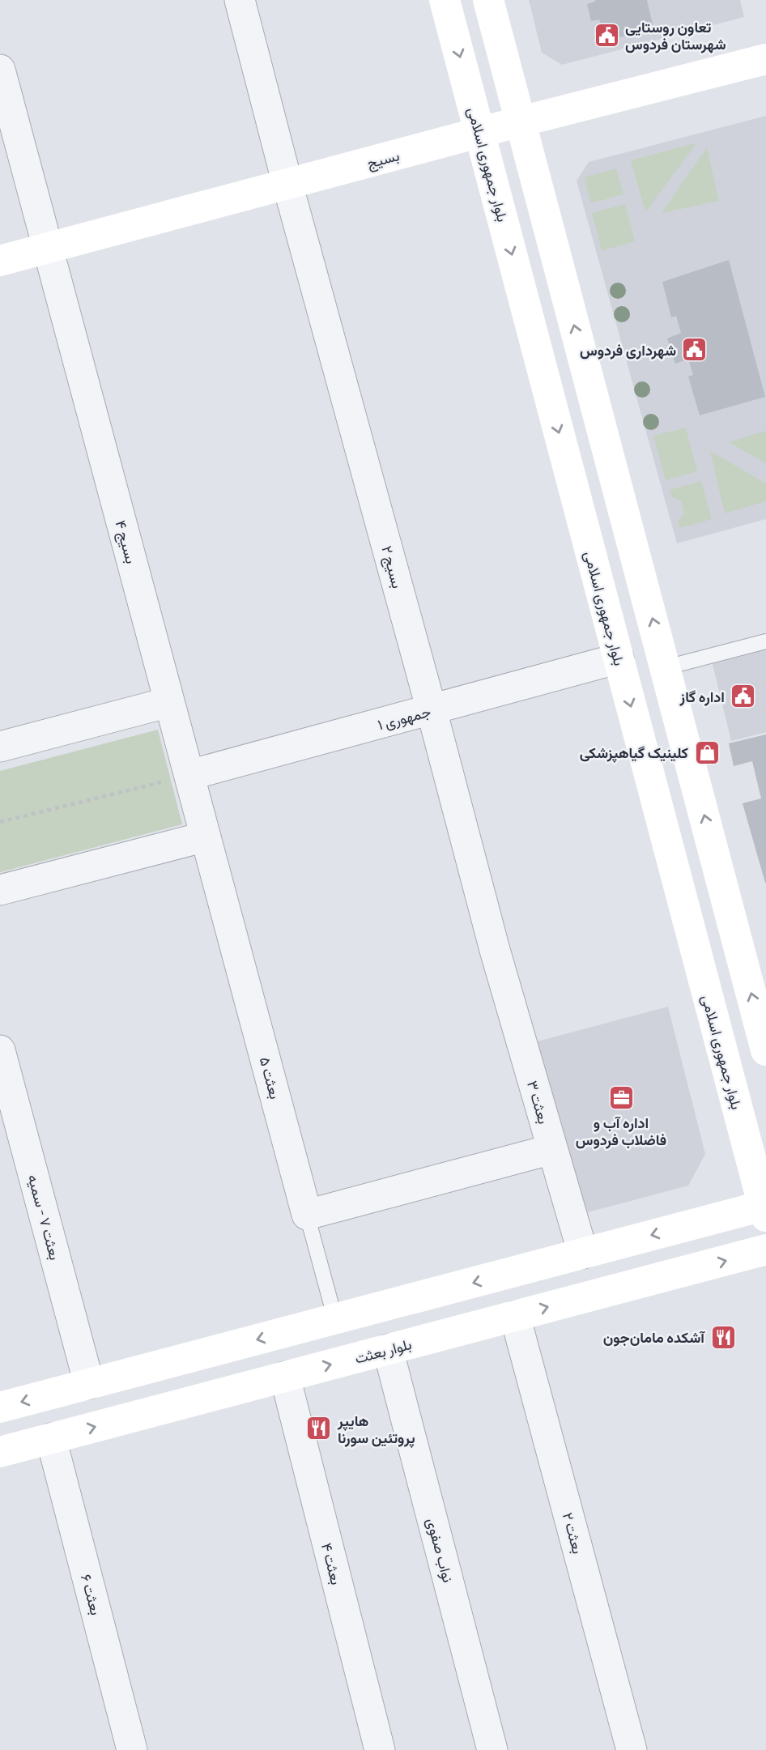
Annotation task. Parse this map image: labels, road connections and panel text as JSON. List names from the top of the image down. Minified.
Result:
{"streets":{"main road":["بسیج","بلوار جمهوری اسلامی","بلوار بعثت"],"street":["بسیج ۴","بسیج ۲","جمهوری ۱","بعثت ۵","بعثت ۳","بعثت ۷ - سمیه","بعثت ۲","نواب صفوی","بعثت ۴","بعثت ۶"]},"crossings":[["بسیج","بلوار جمهوری اسلامی"],["بسیج","بسیج ۴"],["بسیج","بسیج ۲"],["بلوار جمهوری اسلامی","جمهوری ۱"],["بسیج ۴","جمهوری ۱"],["بسیج ۴","بعثت ۵"],["بسیج ۲","جمهوری ۱"],["بسیج ۲","بعثت ۳"],["بلوار بعثت","بعثت ۲"],["بلوار بعثت","نواب صفوی"],["بلوار بعثت","بعثت ۴"],["بلوار بعثت","بعثت ۶"]],"places":{"public building":["تعاون روستایی شهرستان فردوس","شهرداری فردوس","اداره گاز"],"shop":["کلینیک گیاهپزشکی"],"office":["اداره آب و فاضلاب فردوس"],"restaurant":["آشکده مامان‌جون","هایپر پروتئین سورنا"]}}
